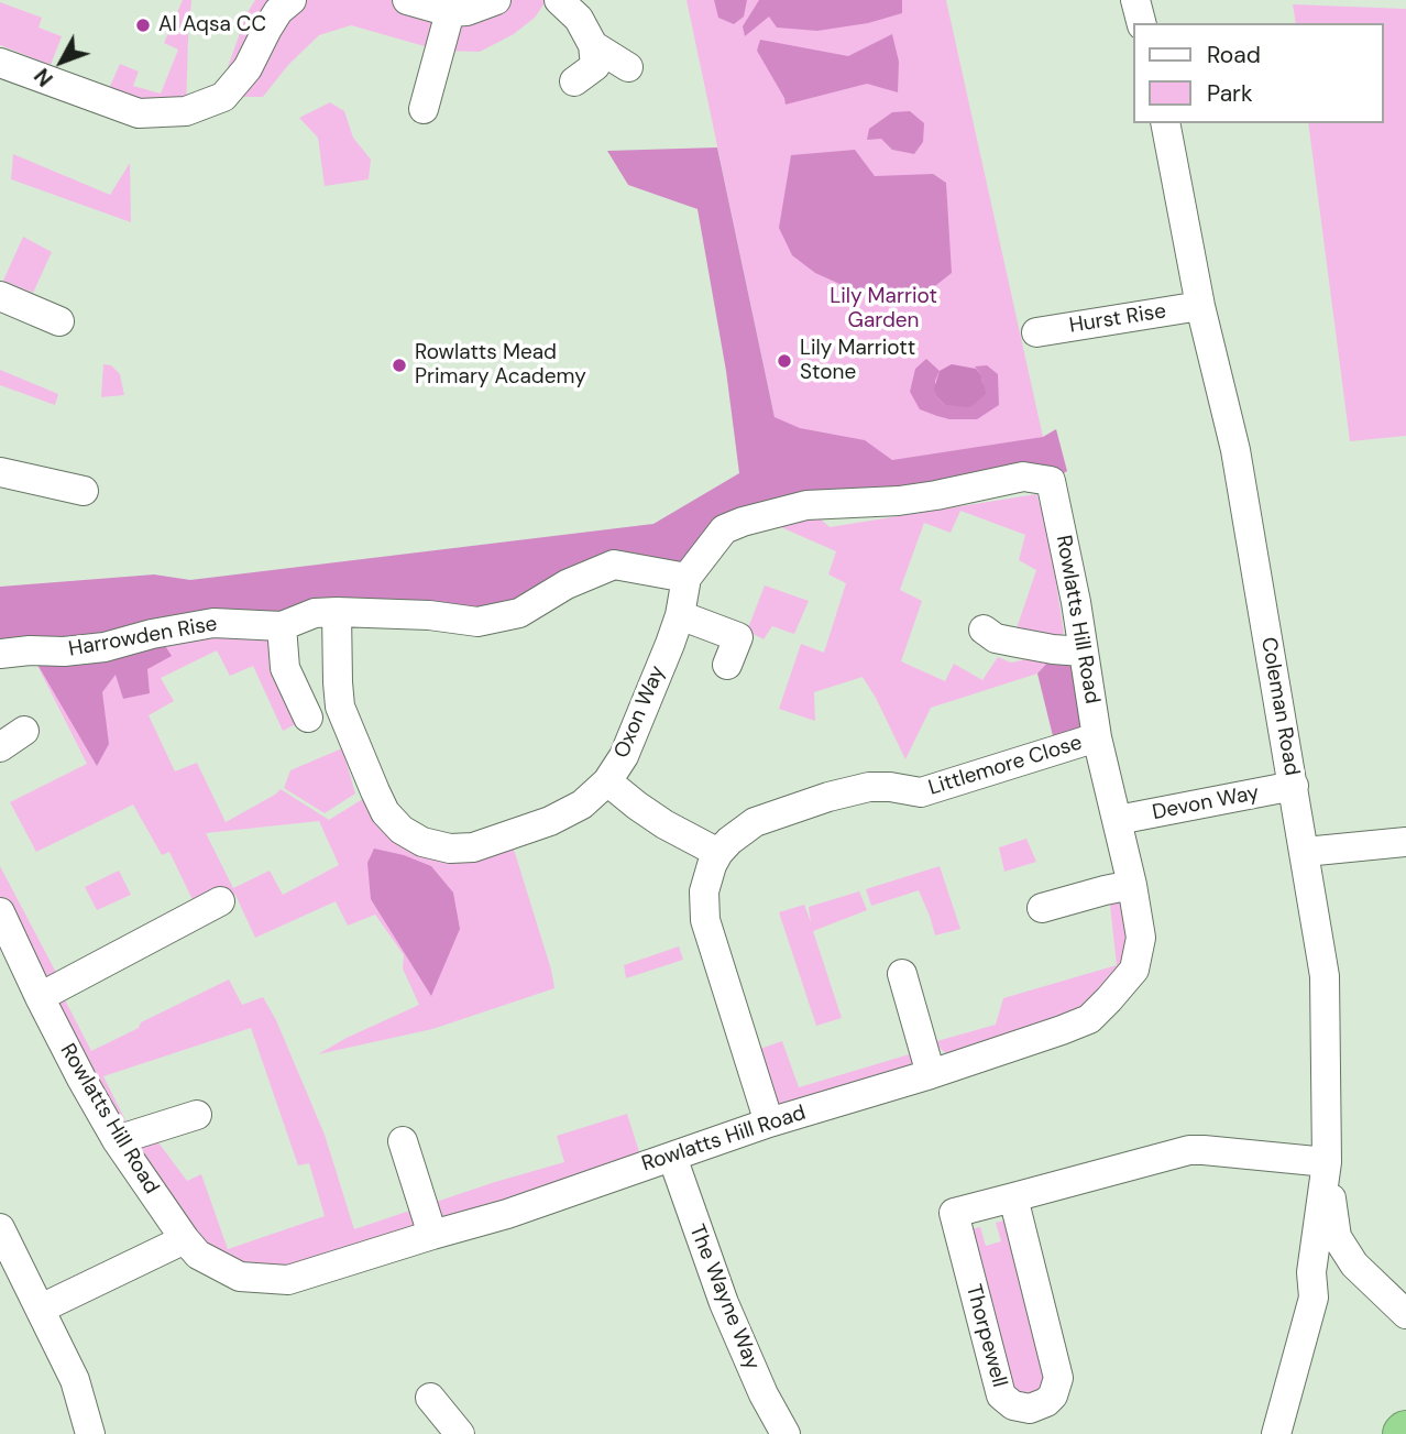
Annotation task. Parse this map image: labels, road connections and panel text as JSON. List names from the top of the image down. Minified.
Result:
{"streets":{"street":["Hurst Rise","Rowlatts Hill Road","Harrowden Rise","Coleman Road","Oxon Way","Littlemore Close","Devon Way","The Wayne Way","Thorpewell"]},"crossings":[["Hurst Rise","Coleman Road"],["Rowlatts Hill Road","Oxon Way"],["Rowlatts Hill Road","Littlemore Close"],["Rowlatts Hill Road","Devon Way"],["Rowlatts Hill Road","The Wayne Way"],["Harrowden Rise","Oxon Way"],["Coleman Road","Devon Way"],["Coleman Road","Thorpewell"]],"parks":["Lily Marriot Garden"],"places":["Al Aqsa CC","Lily Marriott Stone","Rowlatts Mead Primary Academy"],"legend":["Road","Park"],"north":"bottom left"}
